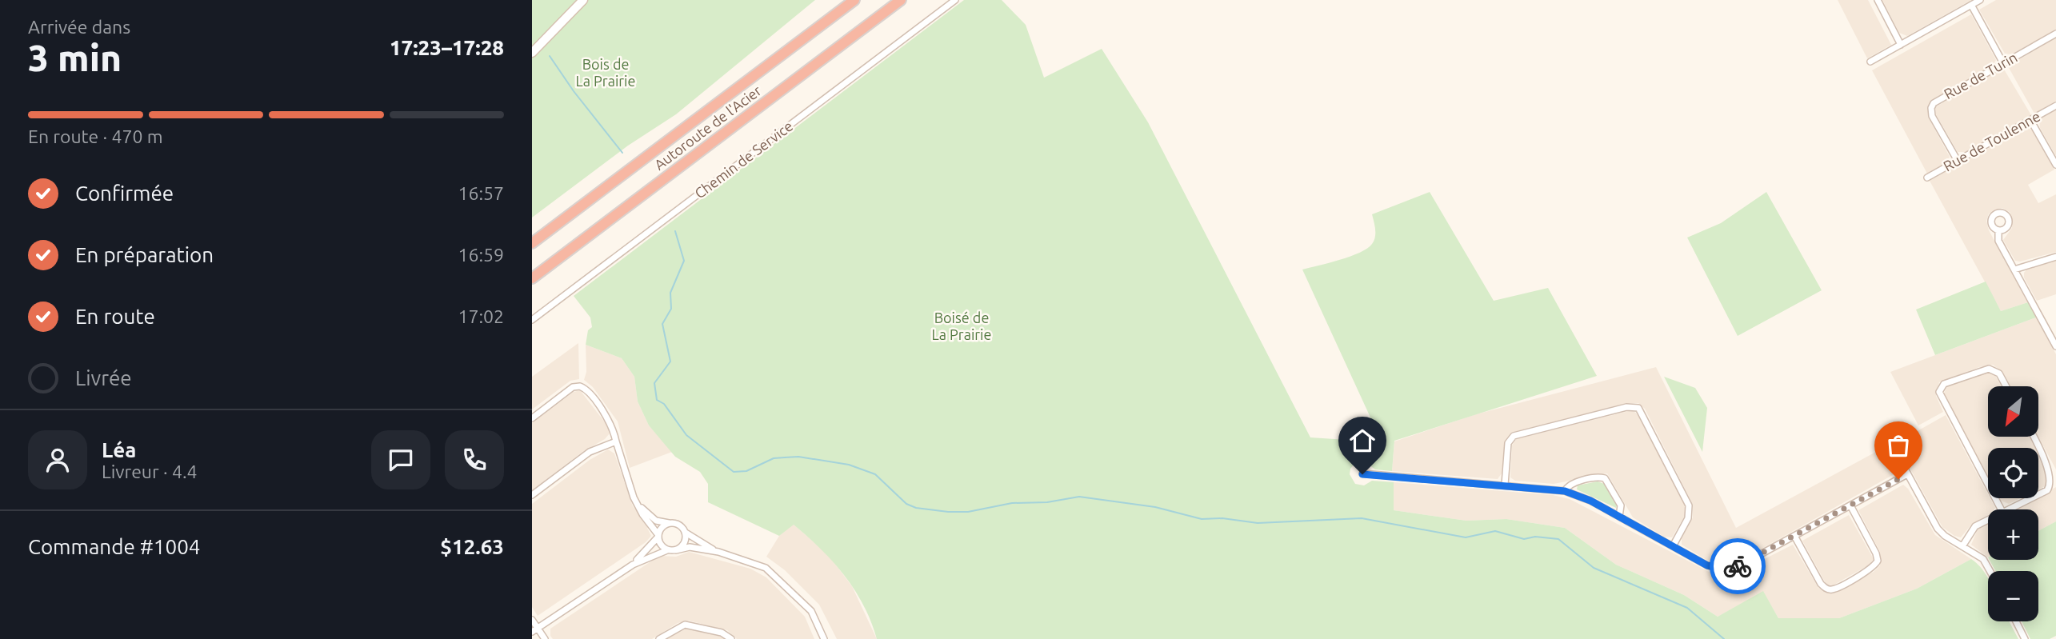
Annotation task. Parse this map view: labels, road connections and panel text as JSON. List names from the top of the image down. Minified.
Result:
{"streets":{"highway":["Autoroute de l'Acier"],"street":["Rue de Turin","Rue de Toulenne","Chemin de Service"]},"crossings":[["Rue de Turin","Rue de Toulenne"]],"parks":["Bois de La Prairie","Boisé de La Prairie"],"north":"bottom left","page":{"heading":["3 min","Arrivée dans","17:23–17:28"],"panel":["Léa","Livreur · 4.4","Commande #1004","$12.63"],"bar":"En route · 470 m","list":[["Confirmée","16:57"],["En préparation","16:59"],["En route","17:02"],"Livrée"],"map_buttons":["+","−"]}}
